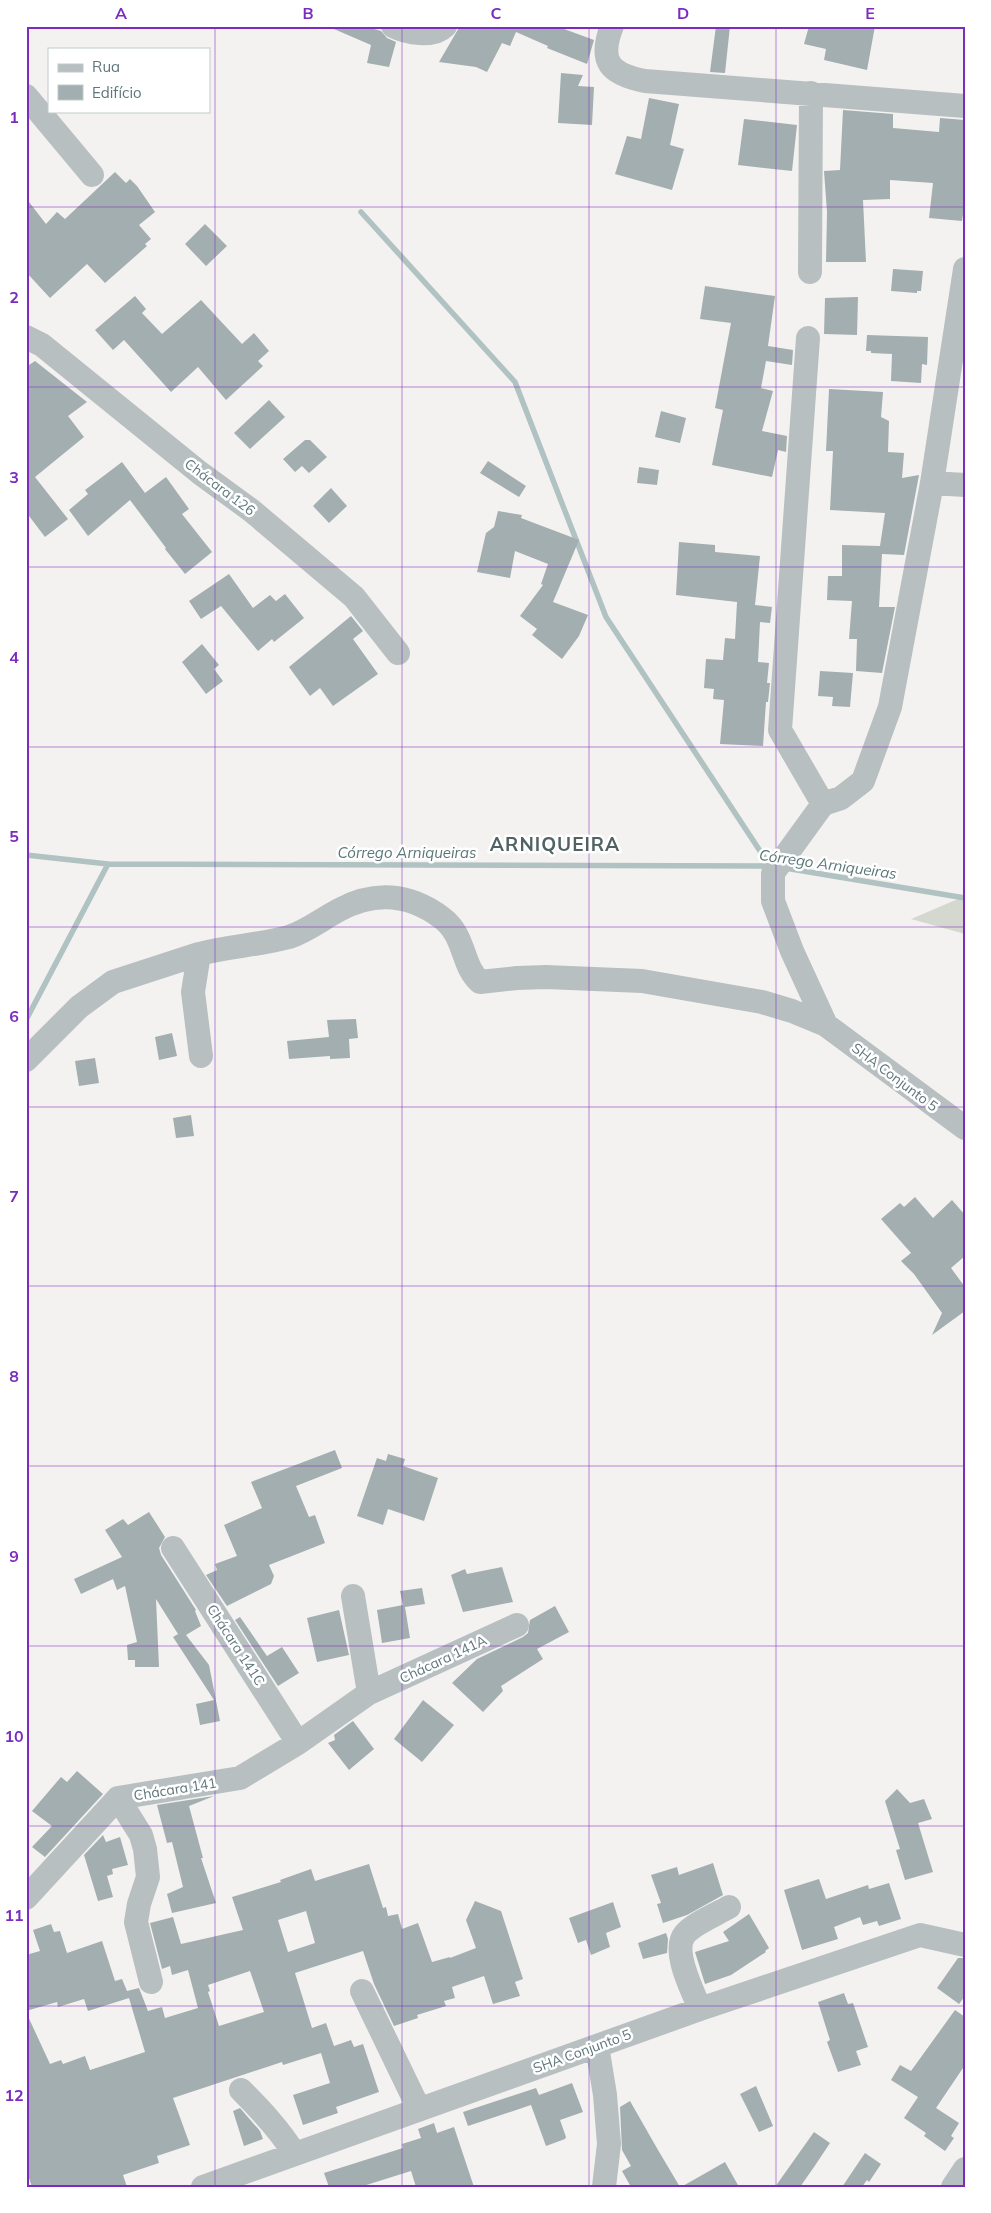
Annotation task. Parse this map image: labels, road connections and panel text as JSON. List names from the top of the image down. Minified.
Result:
{"streets":{"street":["Chácara 126","SHA Conjunto 5","Chácara 141C","Chácara 141A","Chácara 141"]},"crossings":[["Chácara 141C","Chácara 141A"],["Chácara 141C","Chácara 141"],["Chácara 141A","Chácara 141"]],"districts":["ARNIQUEIRA"],"water":["Córrego Arniqueiras"],"legend":["Rua","Edifício"],"grid":{"columns":["A","B","C","D","E"],"rows":["1","2","3","4","5","6","7","8","9","10","11","12"]}}
